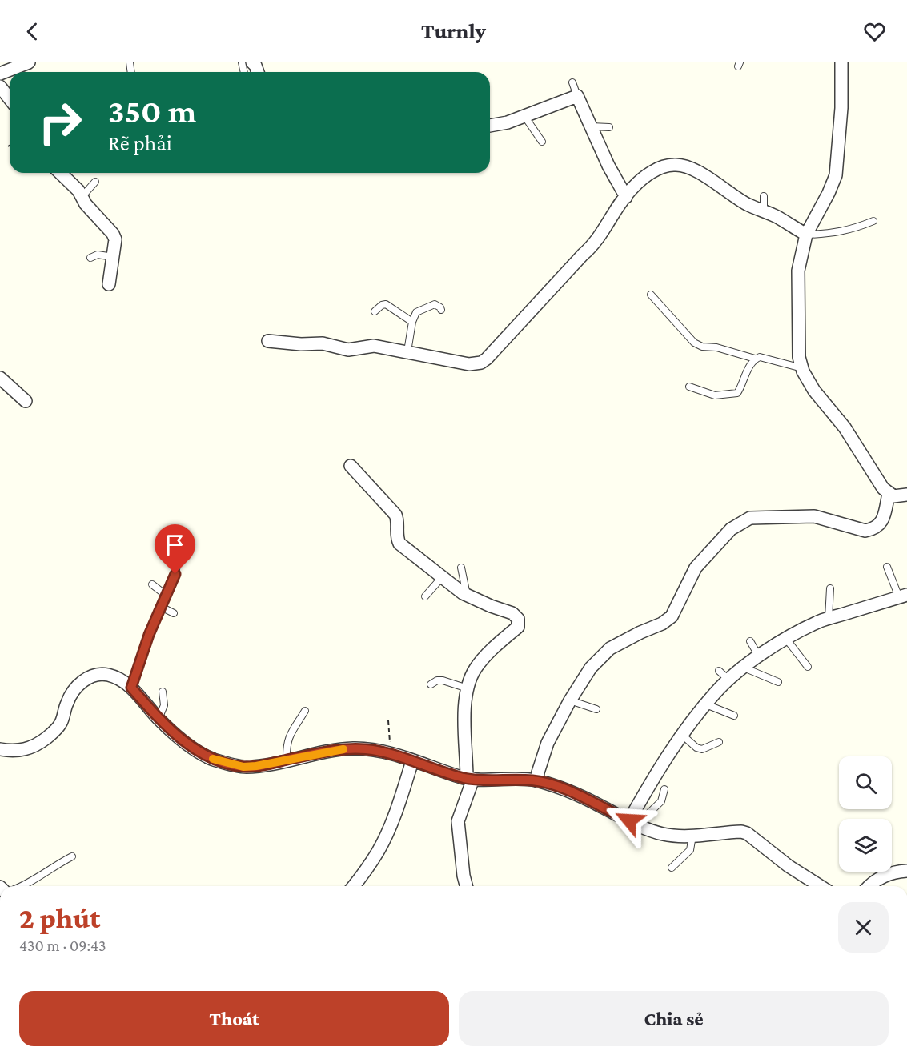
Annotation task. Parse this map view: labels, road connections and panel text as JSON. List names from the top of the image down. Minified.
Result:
{"page":{"header":"Turnly","turn":["350 m","Rẽ phải"],"heading":["2 phút","430 m · 09:43"],"buttons":["Thoát","Chia sẻ"]}}
